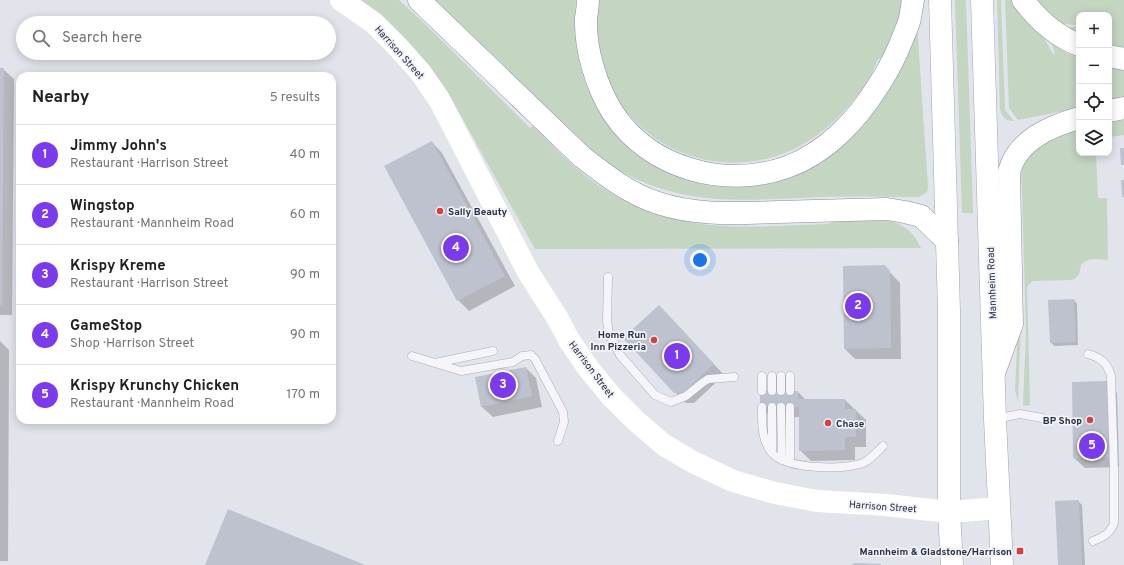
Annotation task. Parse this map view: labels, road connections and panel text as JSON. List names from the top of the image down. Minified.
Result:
{"streets":{"main road":["Harrison Street","Mannheim Road"]},"crossings":[["Harrison Street","Mannheim Road"]],"places":{"other":["Sally Beauty","Home Run Inn Pizzeria","BP Shop","Chase"],"transit":["Mannheim & Gladstone/Harrison"]},"page":{"map_buttons":["+","−"],"search":"Search here","heading":["Nearby","5 results"],"list":[{"mark":"1","name":"Jimmy John's","note":"Restaurant · Harrison Street","value":"40 m"},{"mark":"2","name":"Wingstop","note":"Restaurant · Mannheim Road","value":"60 m"},{"mark":"3","name":"Krispy Kreme","note":"Restaurant · Harrison Street","value":"90 m"},{"mark":"4","name":"GameStop","note":"Shop · Harrison Street","value":"90 m"},{"mark":"5","name":"Krispy Krunchy Chicken","note":"Restaurant · Mannheim Road","value":"170 m"}],"pins":["4","2","1","3","5"]}}
